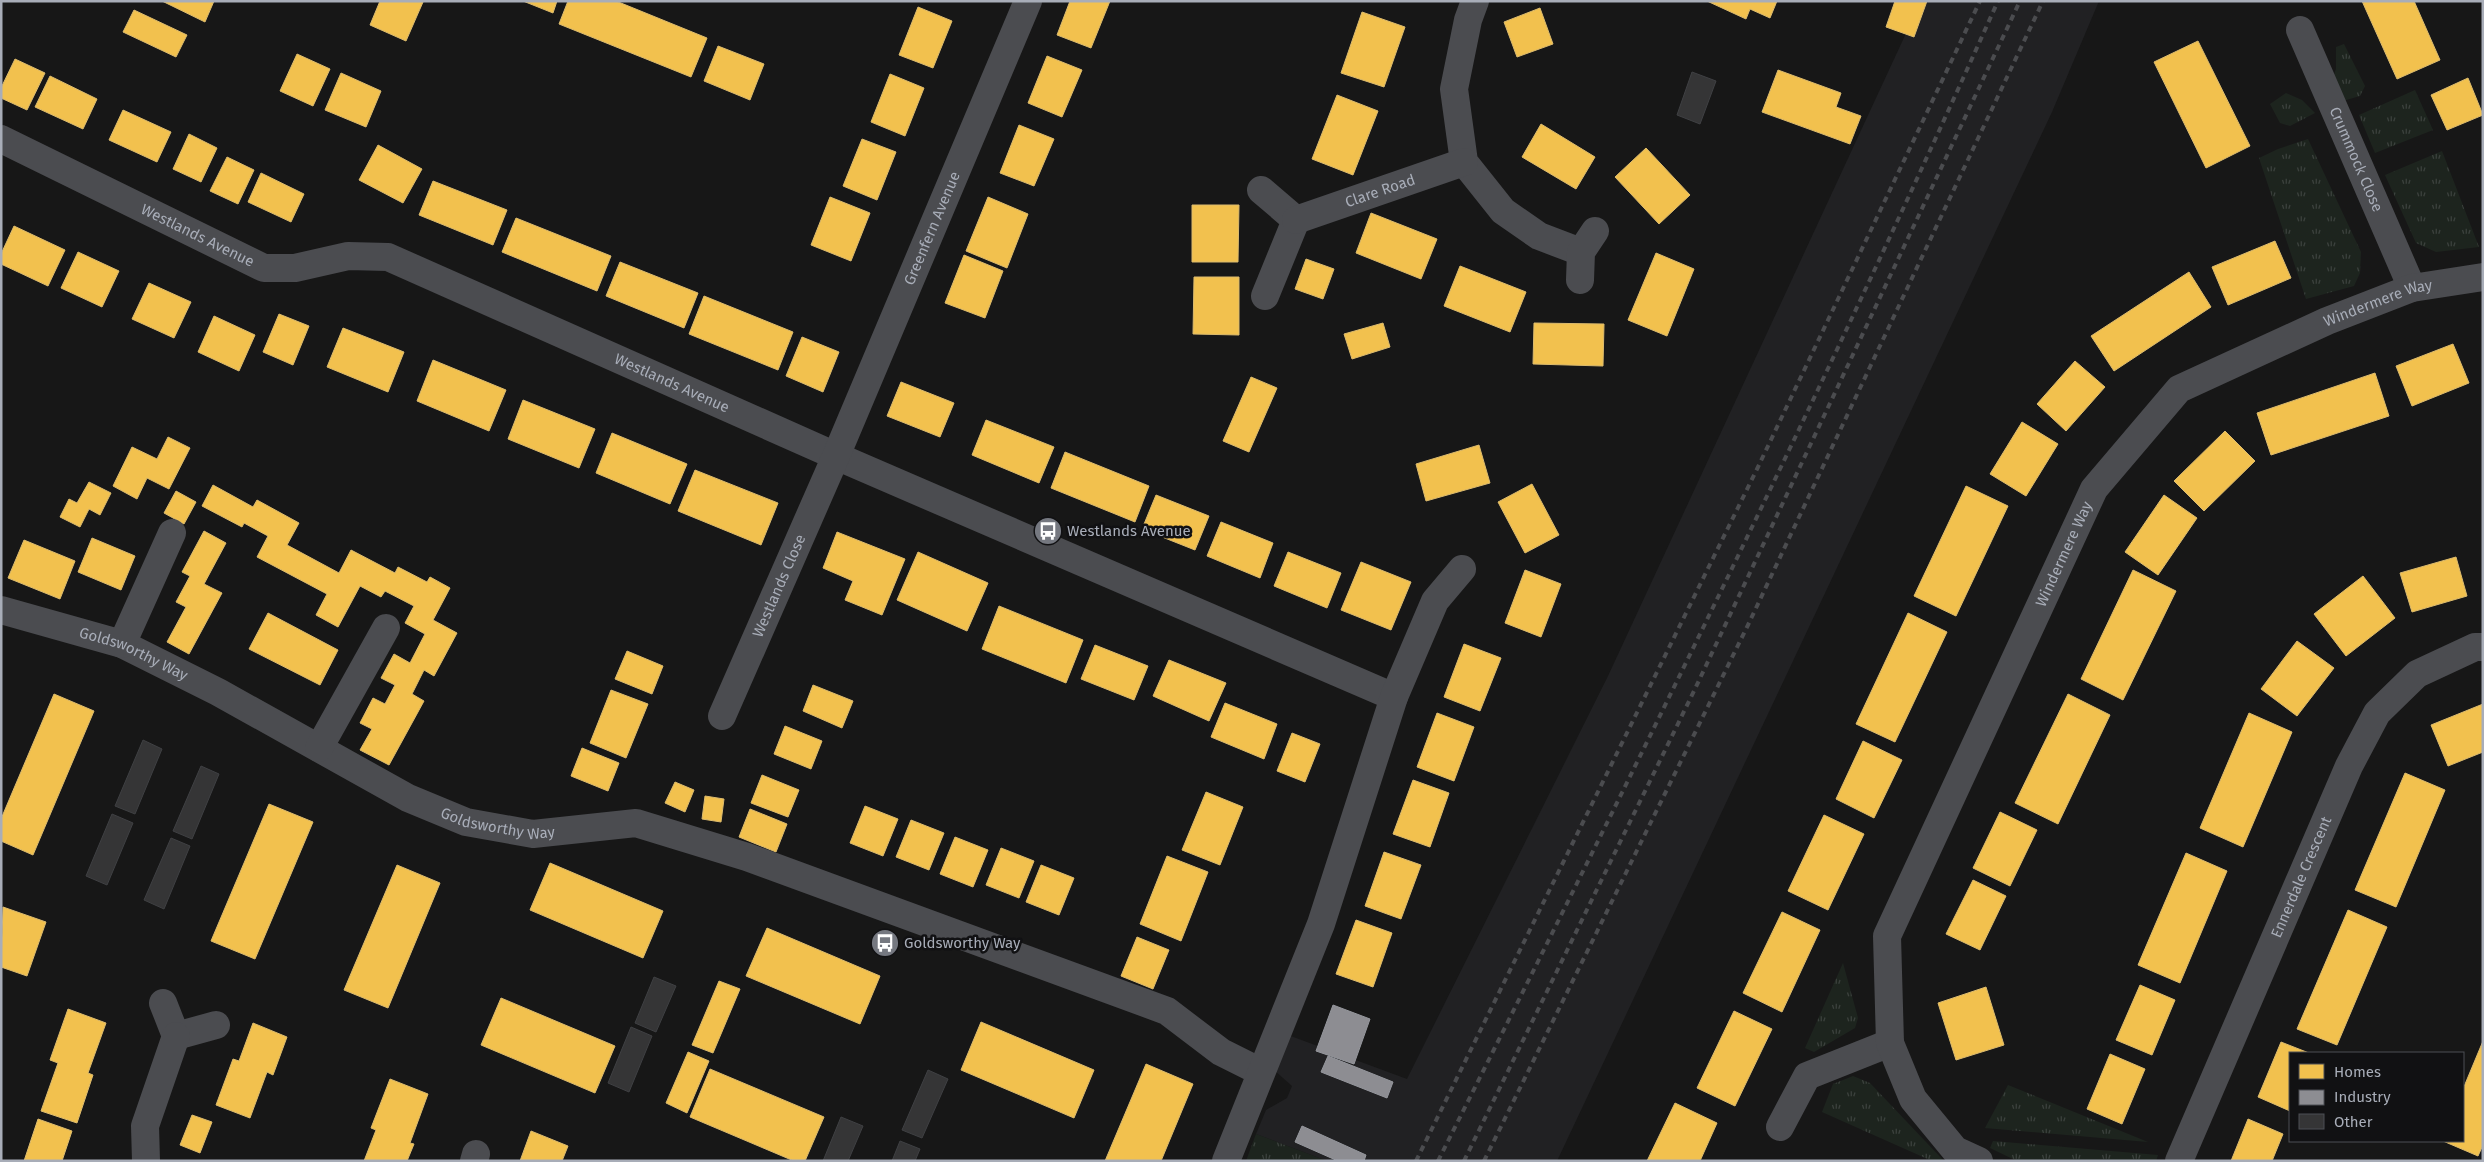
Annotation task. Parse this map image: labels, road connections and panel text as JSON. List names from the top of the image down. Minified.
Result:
{"streets":{"street":["Crummock Close","Clare Road","Greenfern Avenue","Westlands Avenue","Windermere Way","Westlands Close","Goldsworthy Way","Ennerdale Crescent"]},"crossings":[["Crummock Close","Windermere Way"],["Greenfern Avenue","Westlands Avenue"],["Greenfern Avenue","Westlands Close"],["Westlands Avenue","Westlands Close"]],"places":{"bus stop":["Westlands Avenue","Goldsworthy Way"]},"legend":["Homes","Industry","Other"]}
